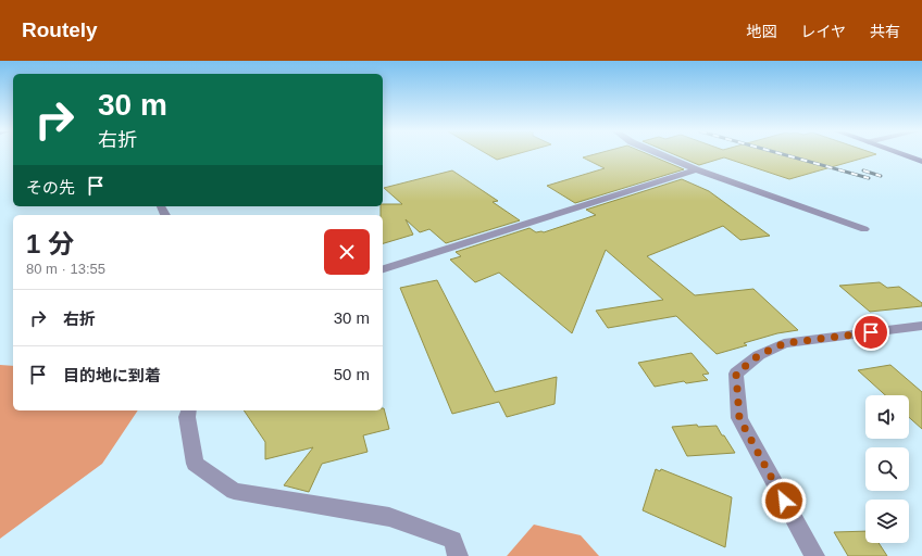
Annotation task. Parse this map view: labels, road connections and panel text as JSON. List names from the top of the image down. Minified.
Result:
{"page":{"header":"Routely","nav":["地図","レイヤ","共有"],"turn":["30 m","右折"],"then":"その先","heading":["1 分","80 m · 13:55"],"list":[{"name":"右折","value":"30 m"},{"name":"目的地に到着","value":"50 m"}]}}
